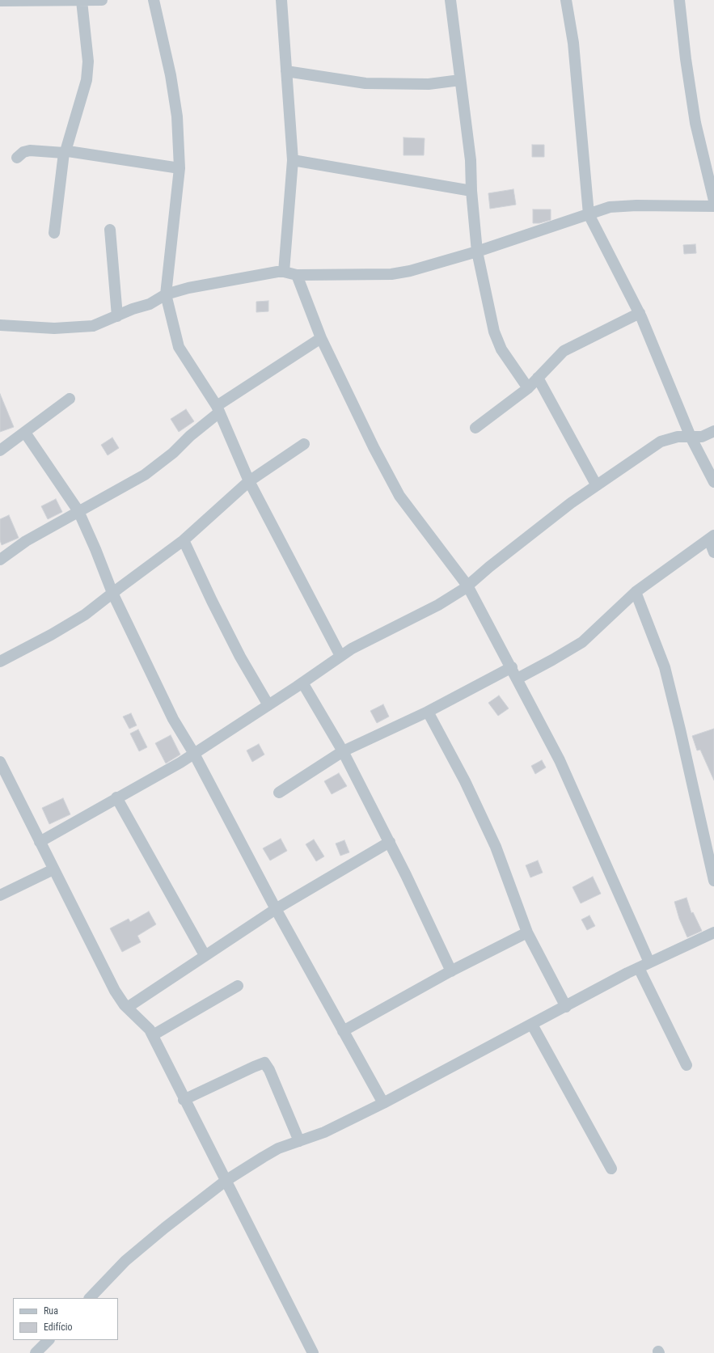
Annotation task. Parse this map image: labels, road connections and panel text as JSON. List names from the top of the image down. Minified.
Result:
{"legend":["Rua","Edifício"]}
